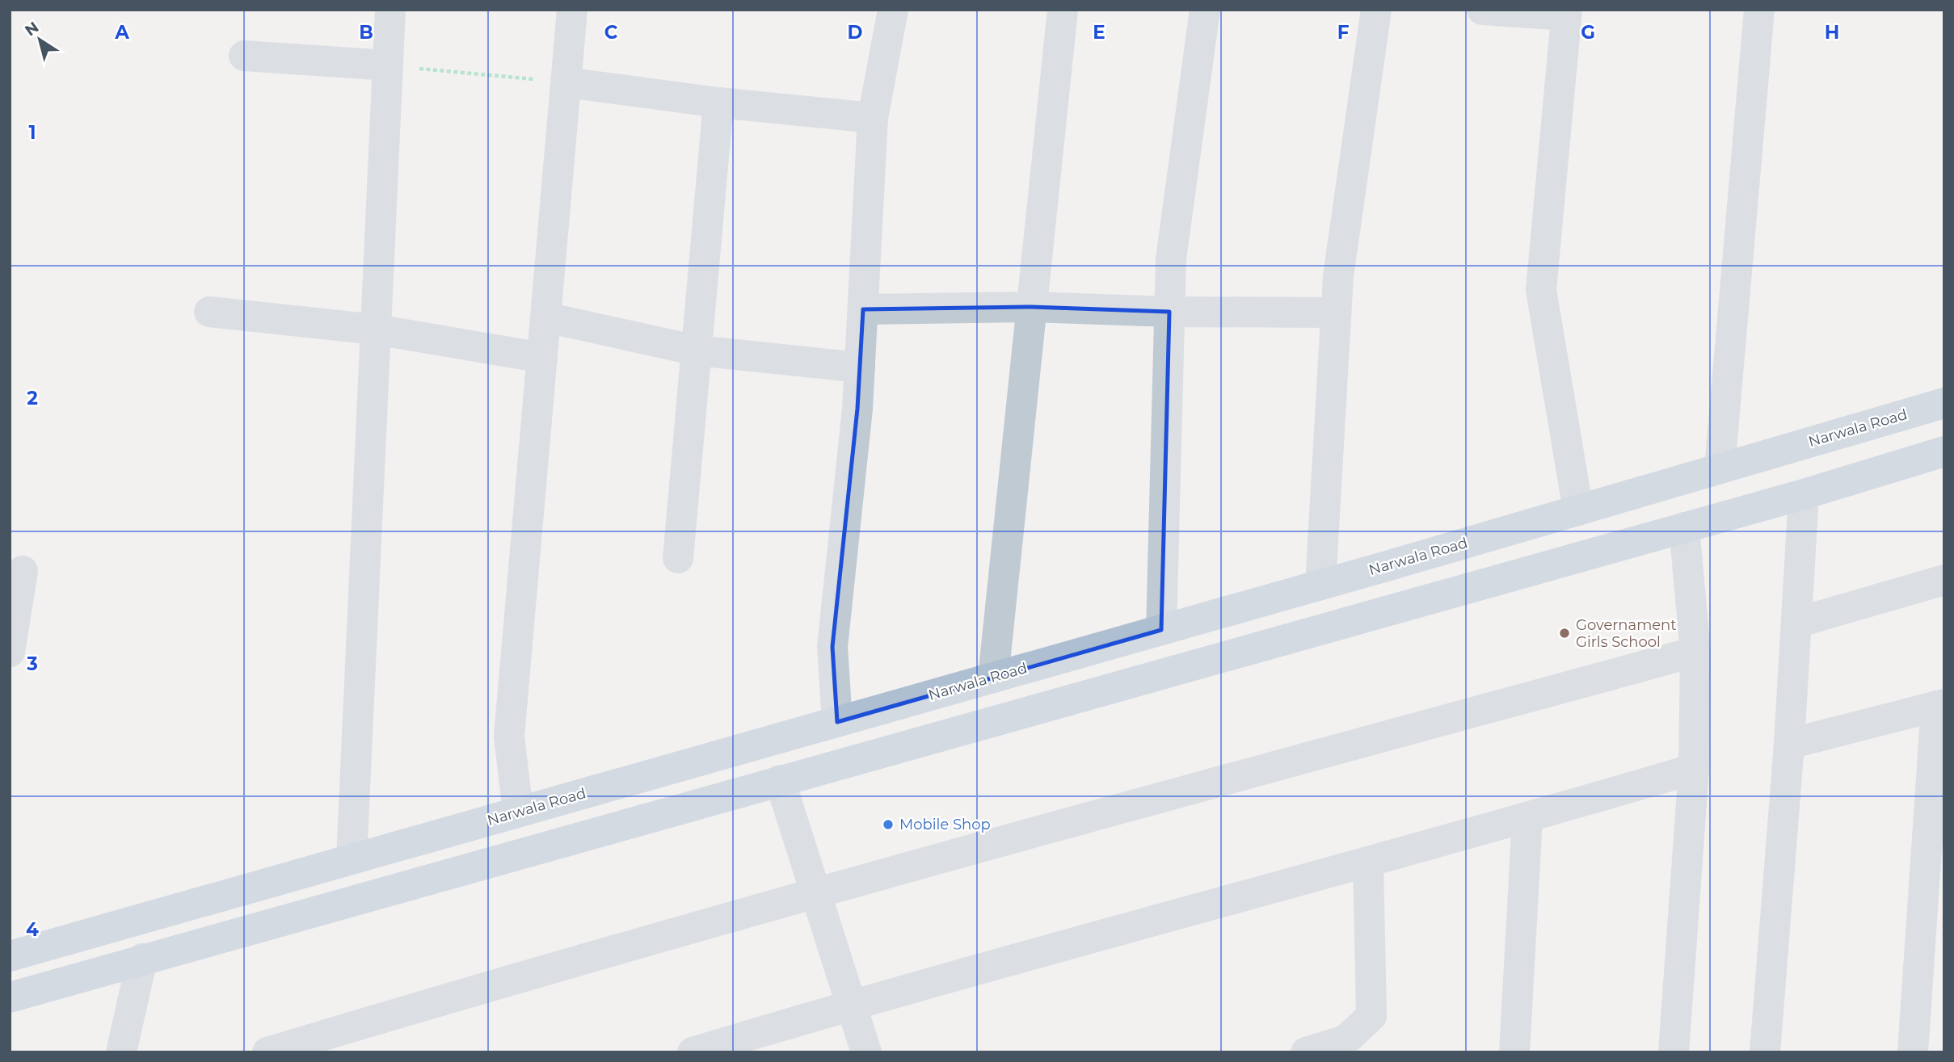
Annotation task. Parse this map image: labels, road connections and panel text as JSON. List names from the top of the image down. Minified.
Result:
{"streets":{"main road":["Narwala Road"]},"places":["Governament Girls School","Mobile Shop"],"north":"top left","grid":{"columns":["A","B","C","D","E","F","G","H"],"rows":["1","2","3","4"]}}
